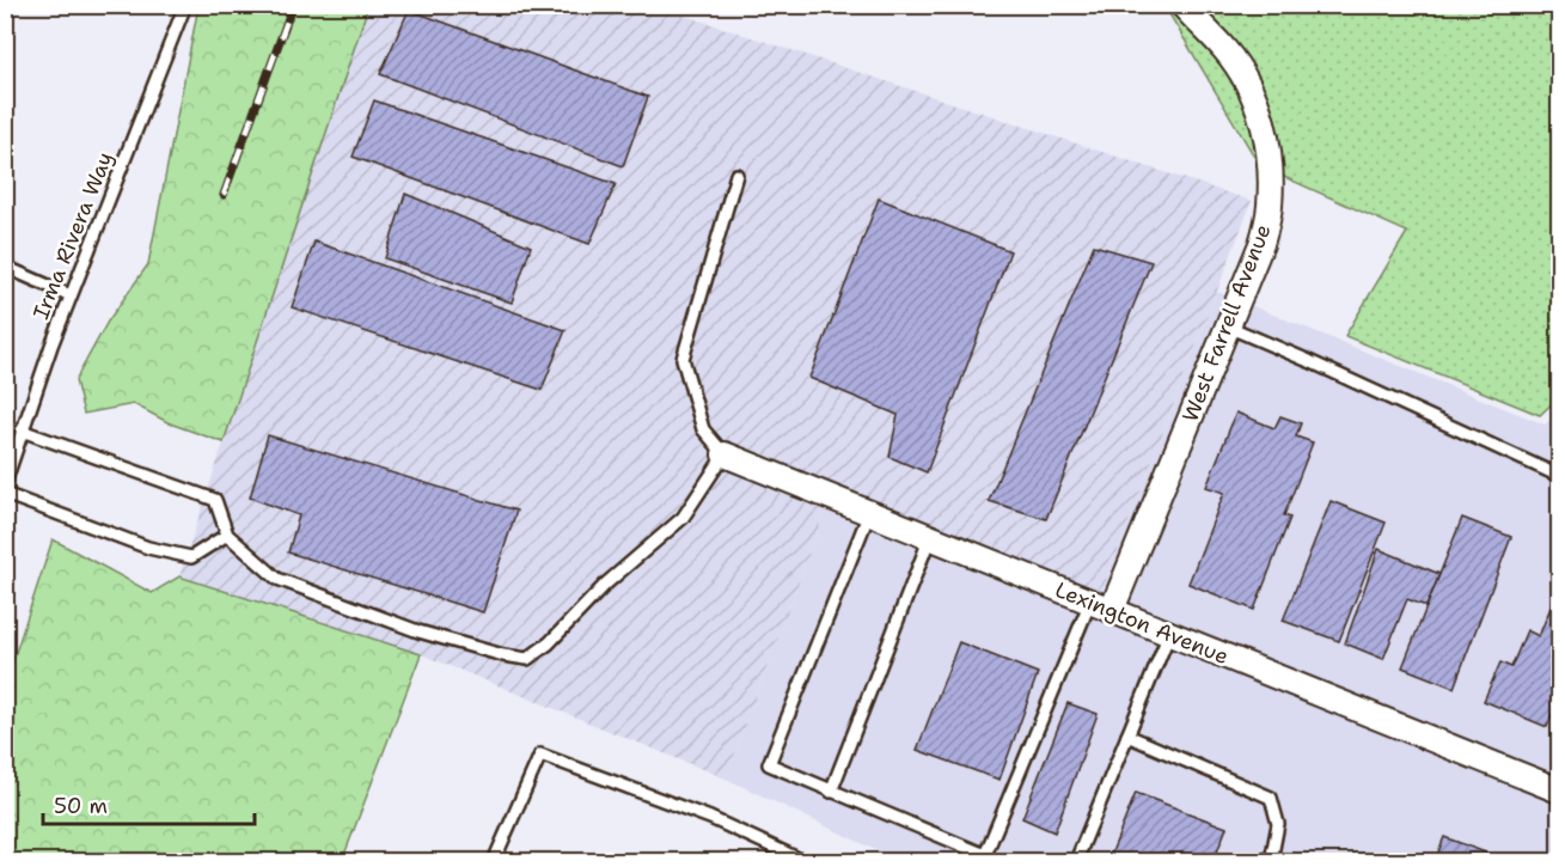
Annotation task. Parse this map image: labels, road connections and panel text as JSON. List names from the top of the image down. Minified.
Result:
{"streets":{"street":["West Farrell Avenue","Lexington Avenue"],"lane":["Irma Rivera Way"]},"crossings":[["West Farrell Avenue","Lexington Avenue"]],"scale_bar":"50 m"}
